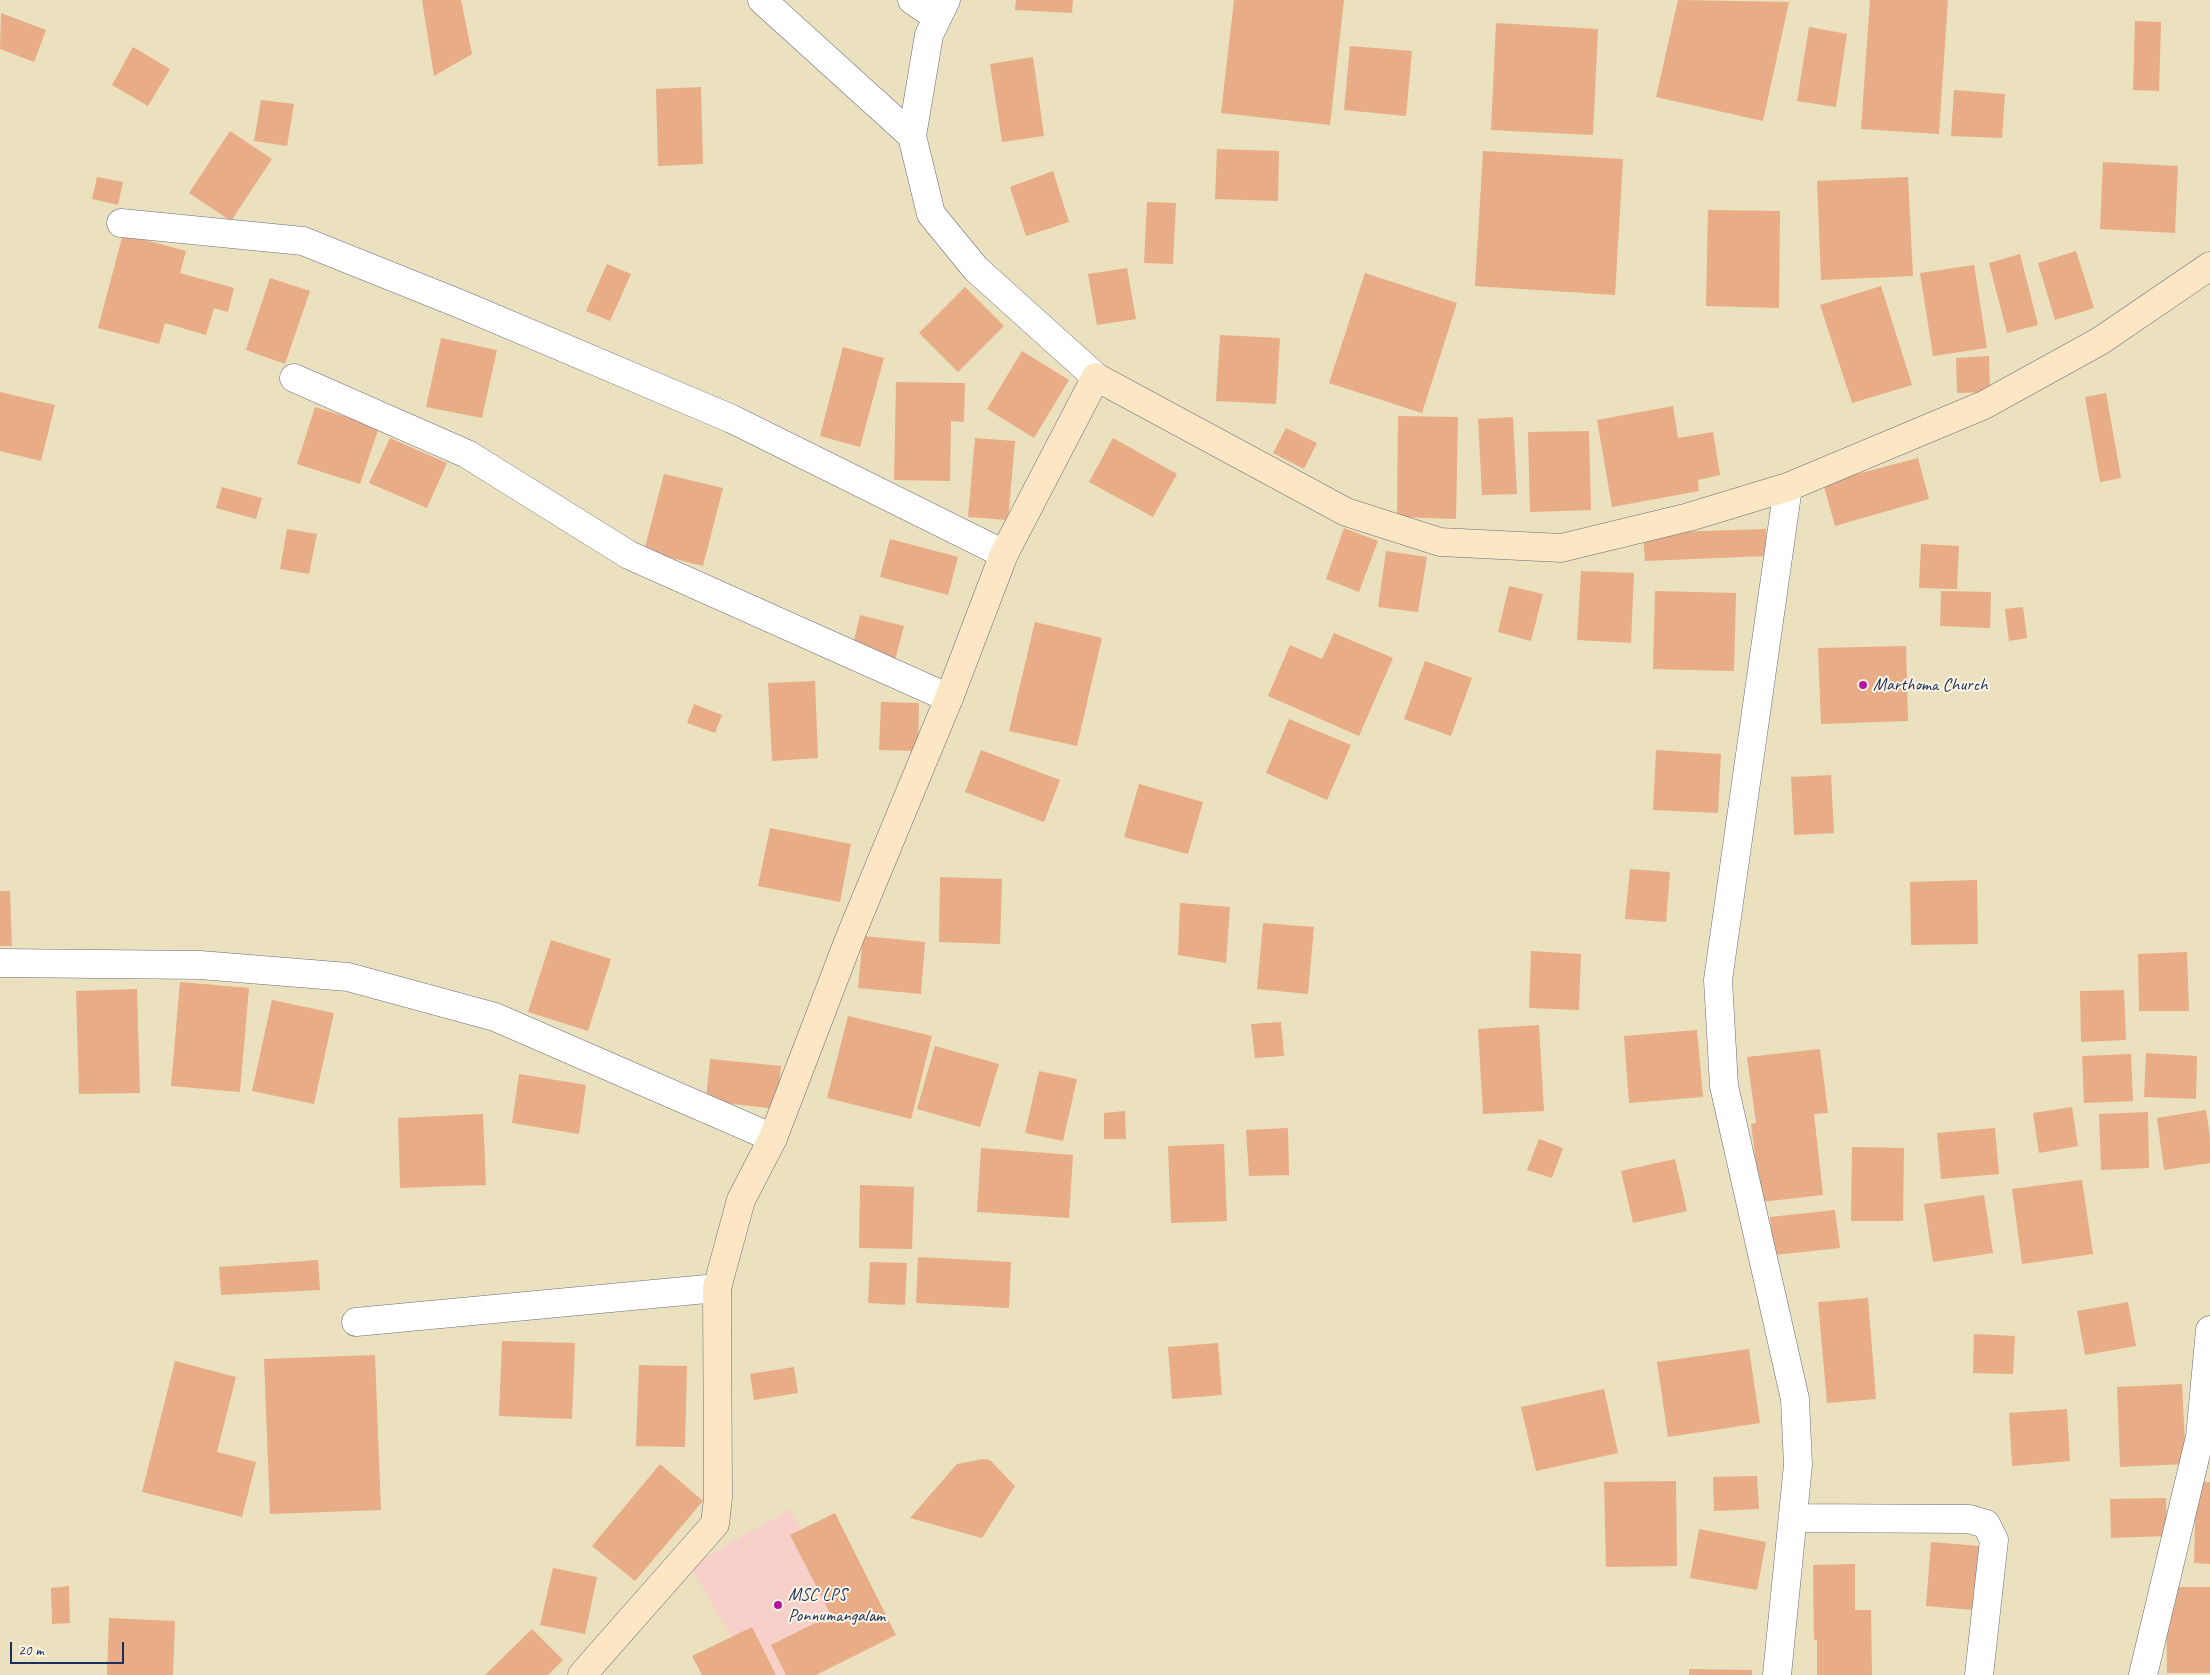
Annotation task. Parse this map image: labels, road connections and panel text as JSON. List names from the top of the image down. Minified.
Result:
{"places":["Marthoma Church","MSC LPS Ponnumangalam"],"scale_bar":"20 m"}
